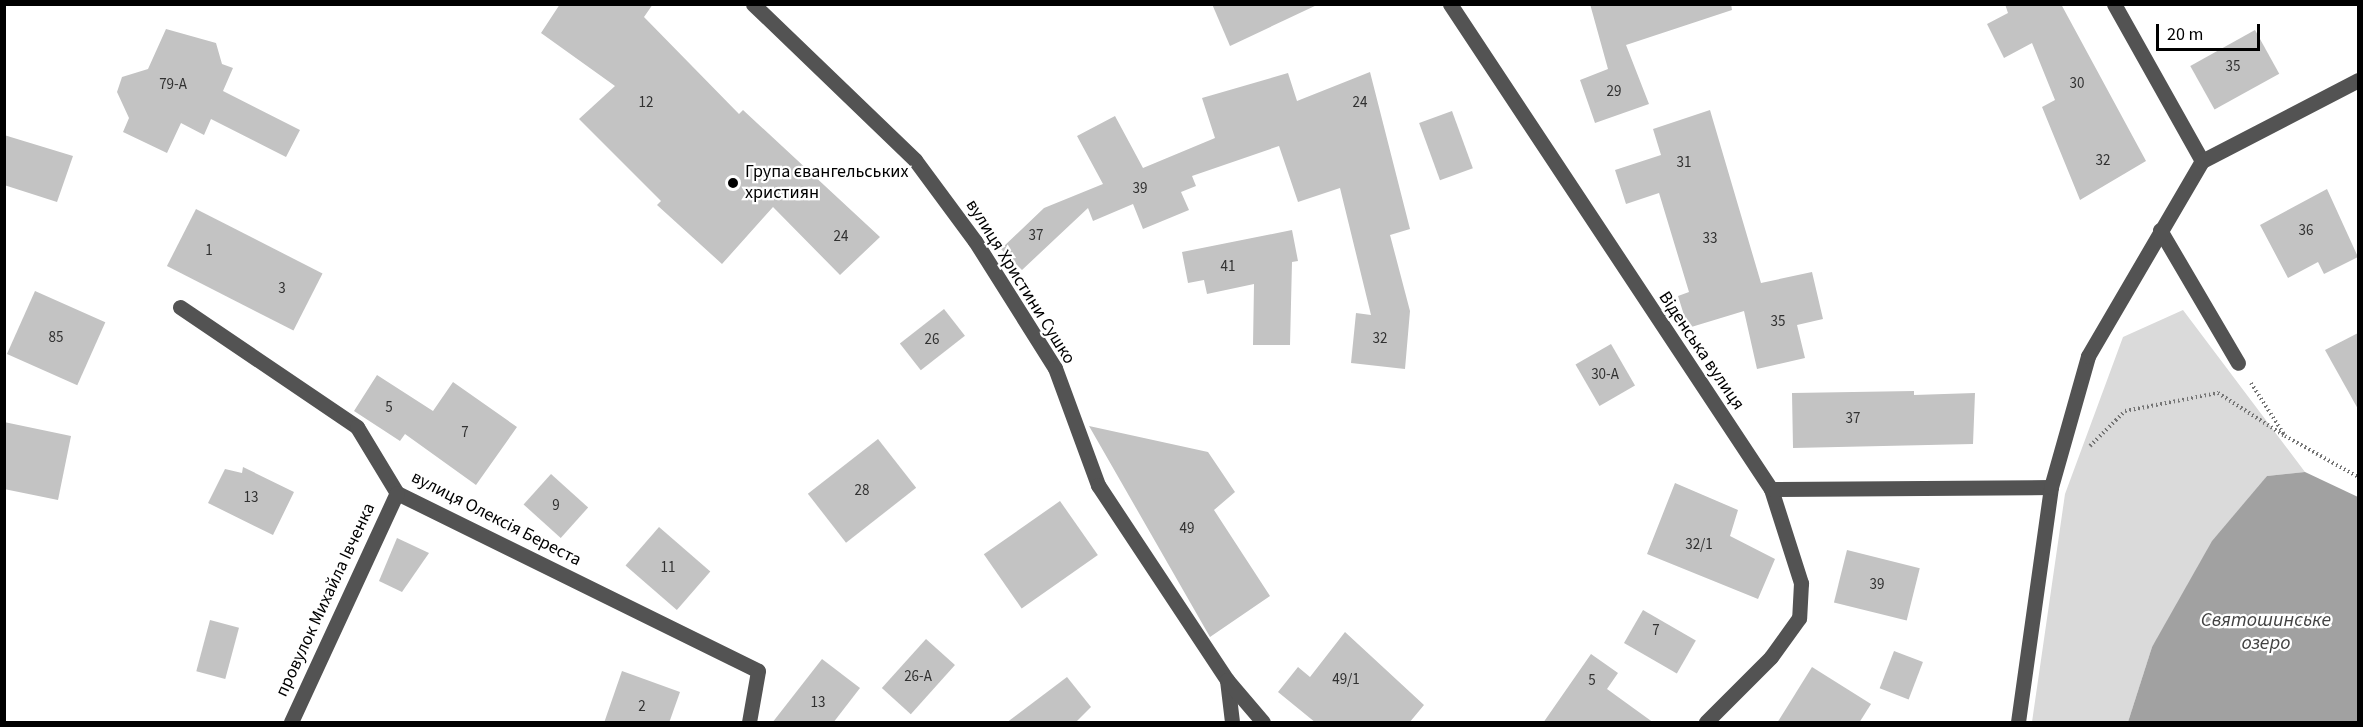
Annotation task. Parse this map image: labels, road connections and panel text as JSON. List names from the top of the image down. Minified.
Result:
{"streets":{"street":["вулиця Христини Сушко","Віденська вулиця","вулиця Олексія Береста","провулок Михайла Івченка"]},"crossings":[["вулиця Олексія Береста","провулок Михайла Івченка"]],"water":["Святошинське озеро"],"places":["Група євангельських християн"],"house_numbers":["35","30","79-А","29","12","24","32","31","39","36","37","24","33","1","41","3","35","85","32","26","30-А","5","37","7","28","13","9","49","32/1","11","39","7","26-А","49/1","5","13","2"],"scale_bar":"20 m"}
